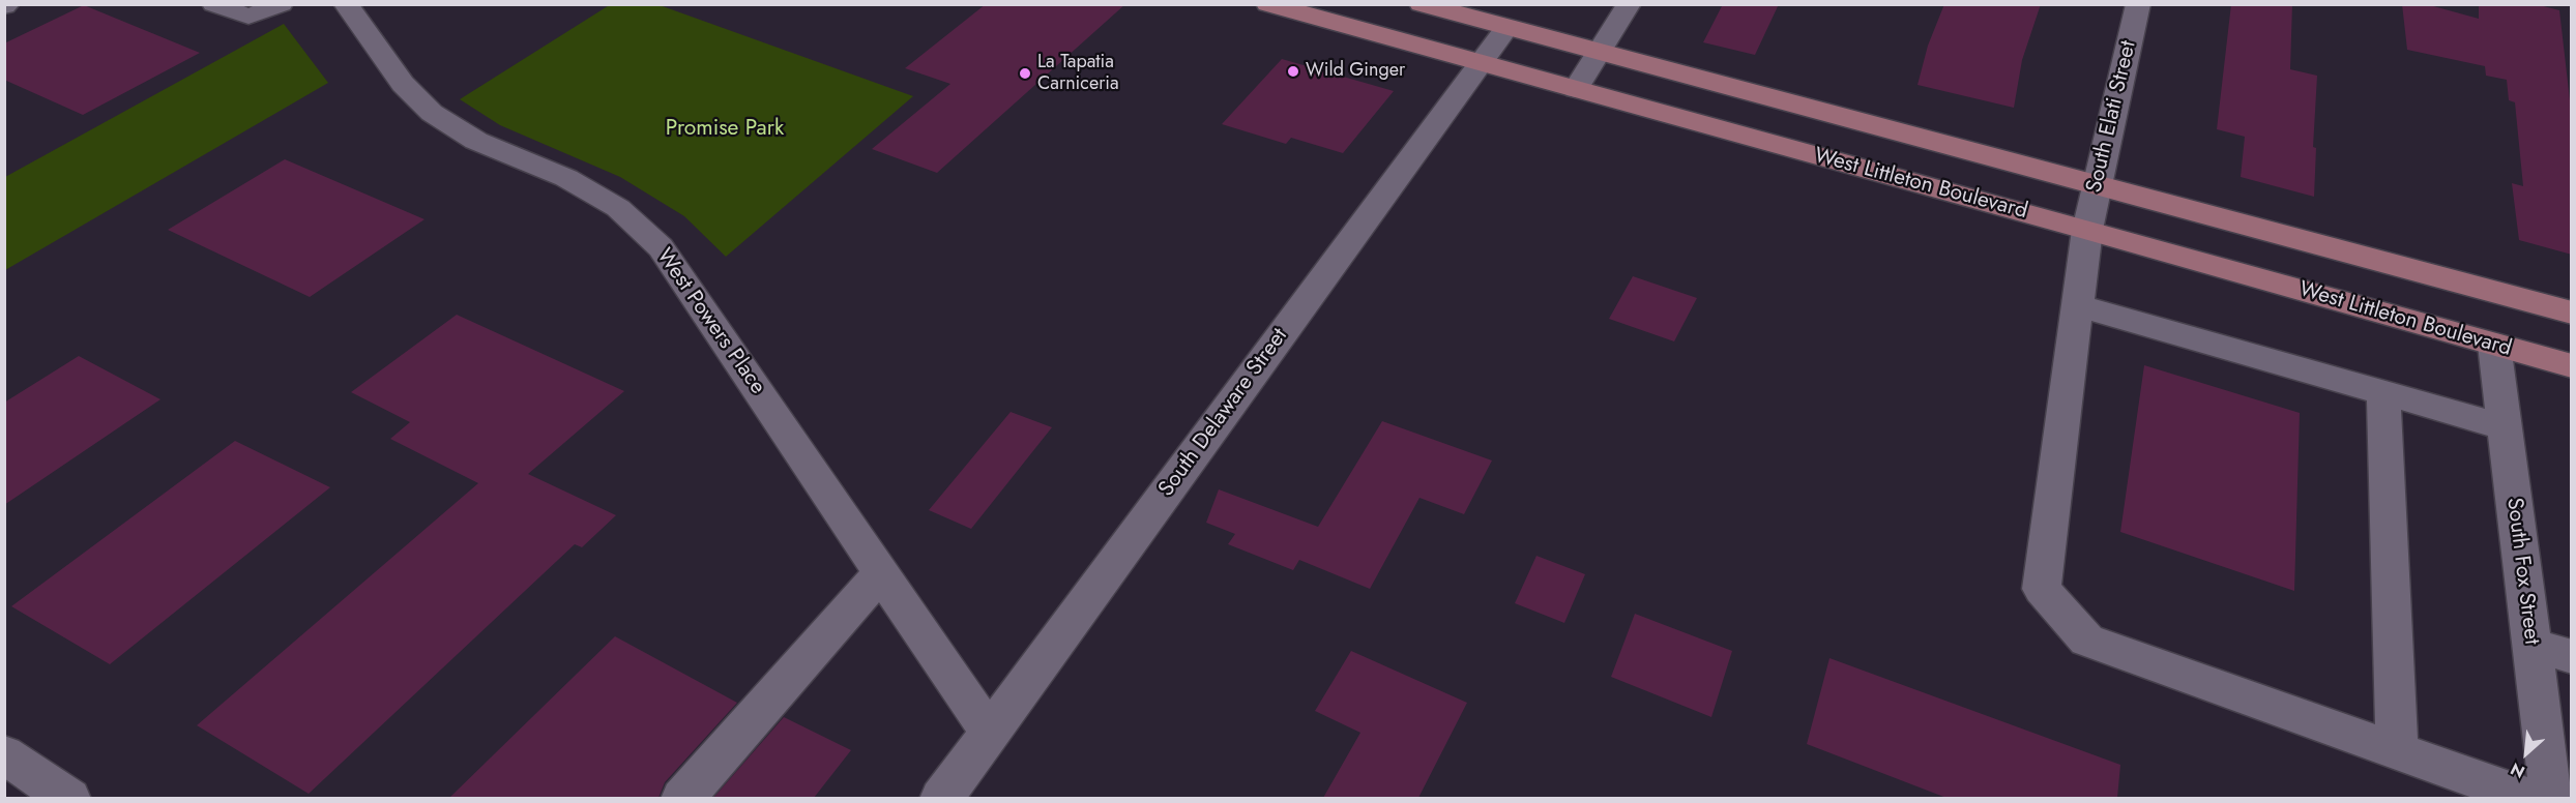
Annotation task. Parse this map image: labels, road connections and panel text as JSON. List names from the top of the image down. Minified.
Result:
{"streets":{"main road":["West Littleton Boulevard"],"street":["South Elati Street","West Powers Place","South Delaware Street","South Fox Street"]},"crossings":[["South Elati Street","West Littleton Boulevard"],["West Littleton Boulevard","South Delaware Street"],["West Littleton Boulevard","South Fox Street"],["West Powers Place","South Delaware Street"]],"parks":["Promise Park"],"places":["Wild Ginger","La Tapatia Carniceria"],"north":"bottom left"}
